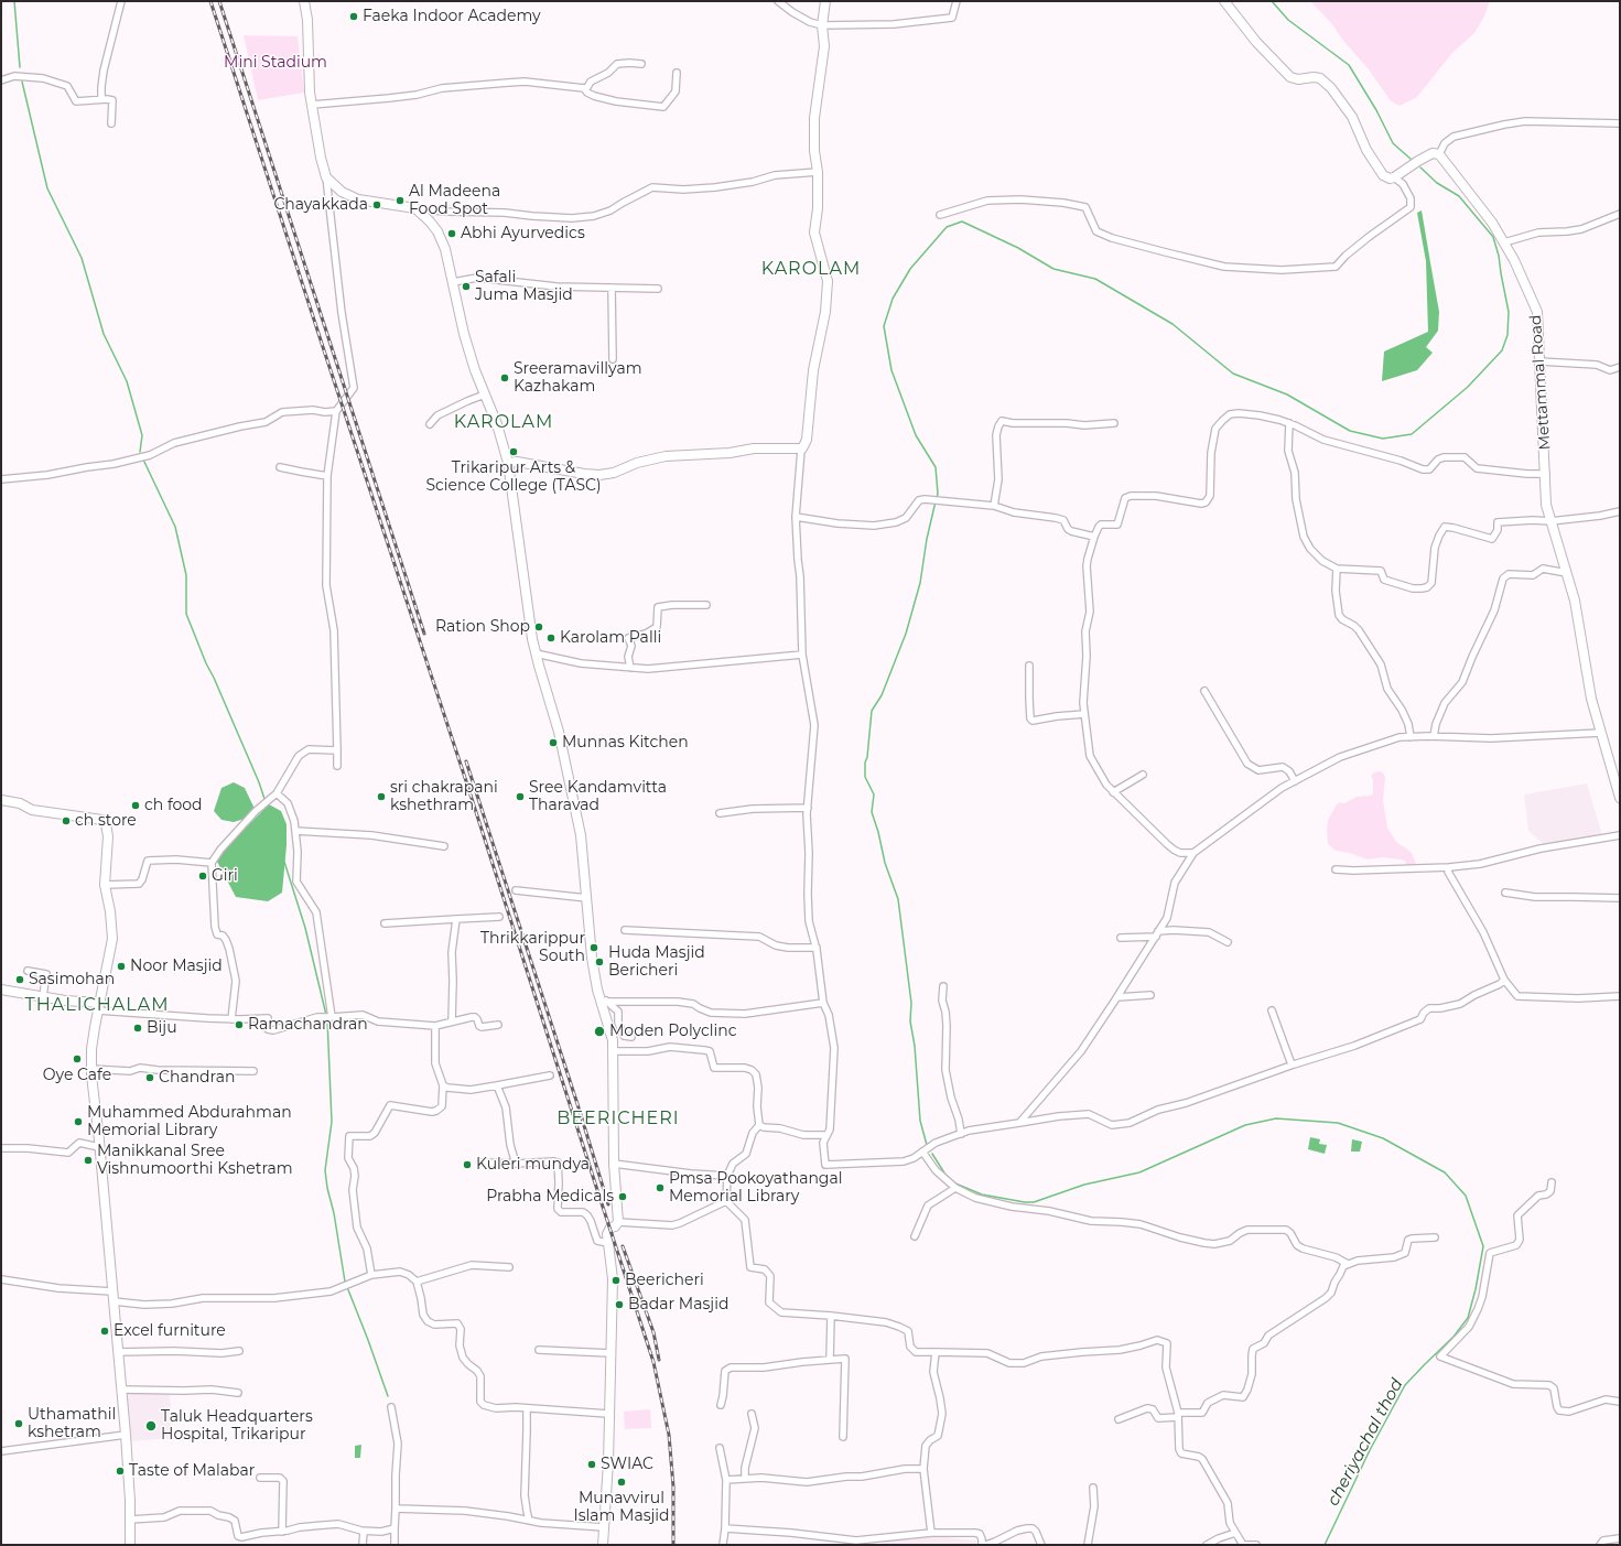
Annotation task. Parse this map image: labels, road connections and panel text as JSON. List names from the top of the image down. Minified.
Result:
{"streets":{"main road":["Mettammal Road"]},"districts":["KAROLAM","KAROLAM","THALICHALAM","BEERICHERI"],"water":["cheriyachal thod"],"parks":["Mini Stadium"],"places":["Faeka Indoor Academy","Al Madeena Food Spot","Chayakkada","Abhi Ayurvedics","Safali Juma Masjid","Sreeramavillyam Kazhakam","Trikaripur Arts & Science College (TASC)","Ration Shop","Karolam Palli","Munnas Kitchen","sri chakrapani kshethram","Sree Kandamvitta Tharavad","ch food","ch store","Giri","Thrikkarippur South","Huda Masjid Bericheri","Noor Masjid","Sasimohan","Ramachandran","Biju","Moden Polyclinc","Oye Cafe","Chandran","Muhammed Abdurahman Memorial Library","Manikkanal Sree Vishnumoorthi Kshetram","Kuleri mundya","Pmsa Pookoyathangal Memorial Library","Prabha Medicals","Beericheri","Badar Masjid","Excel furniture","Uthamathil kshetram","Taluk Headquarters Hospital, Trikaripur","SWIAC","Taste of Malabar","Munavvirul Islam Masjid"]}
